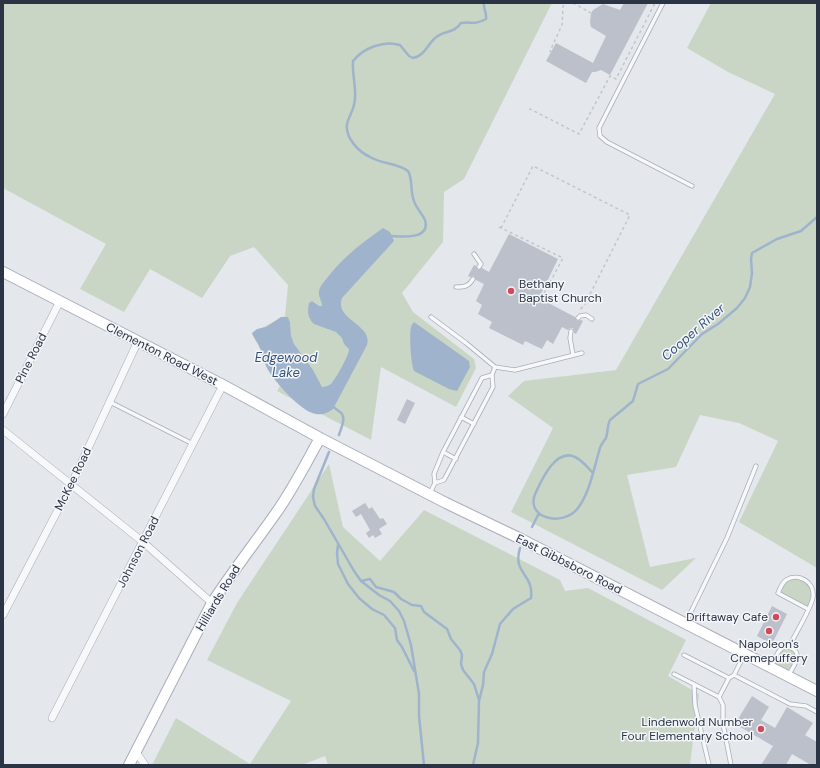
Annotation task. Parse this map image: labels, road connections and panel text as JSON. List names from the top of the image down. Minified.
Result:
{"streets":{"main road":["Clementon Road West","East Gibbsboro Road","Hilliards Road"],"street":["Pine Road","McKee Road","Johnson Road"]},"crossings":[["Clementon Road West","Pine Road"],["Clementon Road West","McKee Road"],["Clementon Road West","Johnson Road"],["Clementon Road West","East Gibbsboro Road"],["Clementon Road West","Hilliards Road"],["East Gibbsboro Road","Hilliards Road"]],"water":["Cooper River","Edgewood Lake"],"places":["Bethany Baptist Church","Driftaway Cafe","Napoleon's Cremepuffery","Lindenwold Number Four Elementary School"]}
